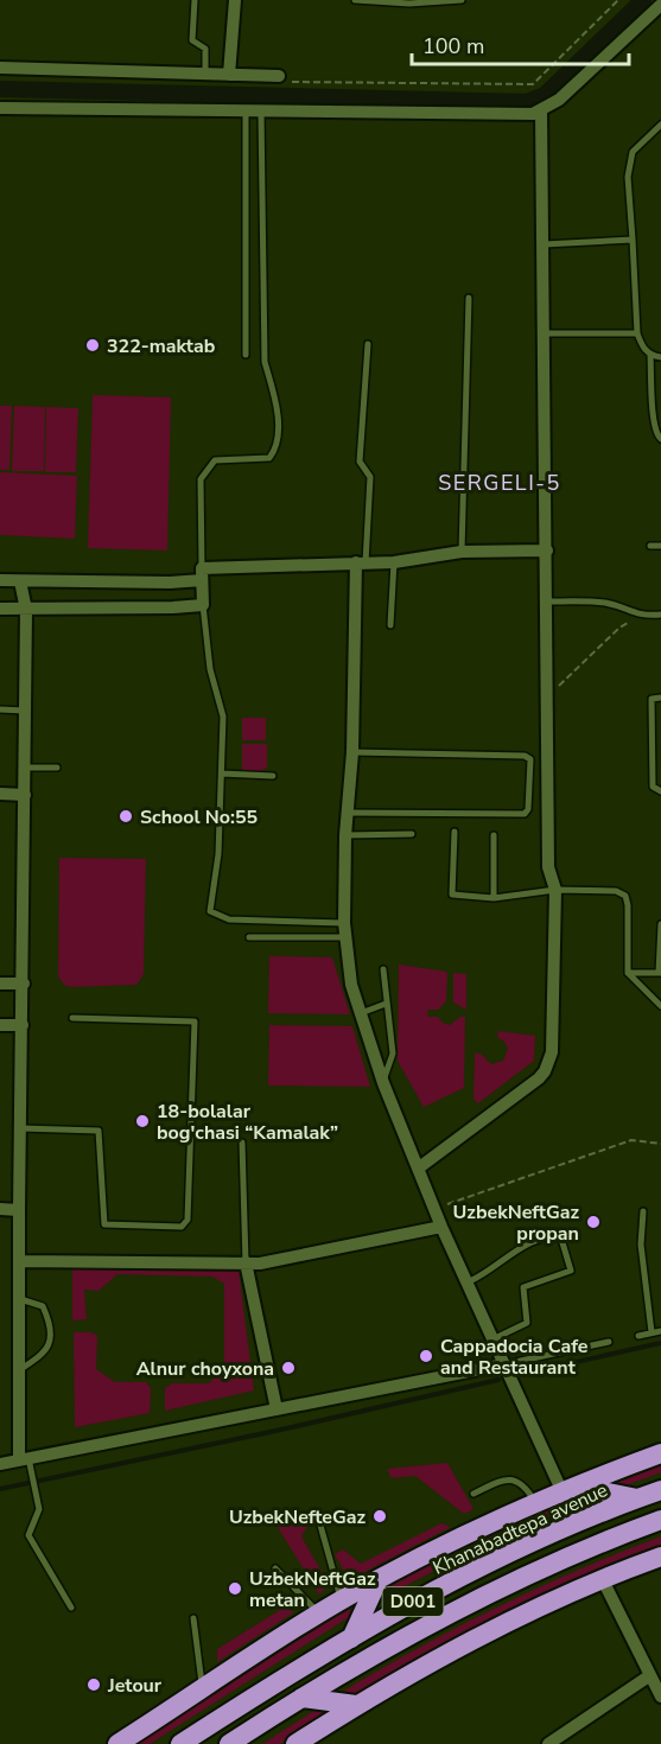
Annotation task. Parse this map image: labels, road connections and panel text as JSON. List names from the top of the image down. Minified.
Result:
{"streets":{"highway":["Khanabadtepa avenue","D001"]},"districts":["SERGELI-5"],"places":["322-maktab","School No:55","18-bolalar bog'chasi “Kamalak”","UzbekNeftGaz propan","Cappadocia Cafe and Restaurant","Alnur choyxona","UzbekNefteGaz","UzbekNeftGaz metan","Jetour"],"scale_bar":"100 m"}
